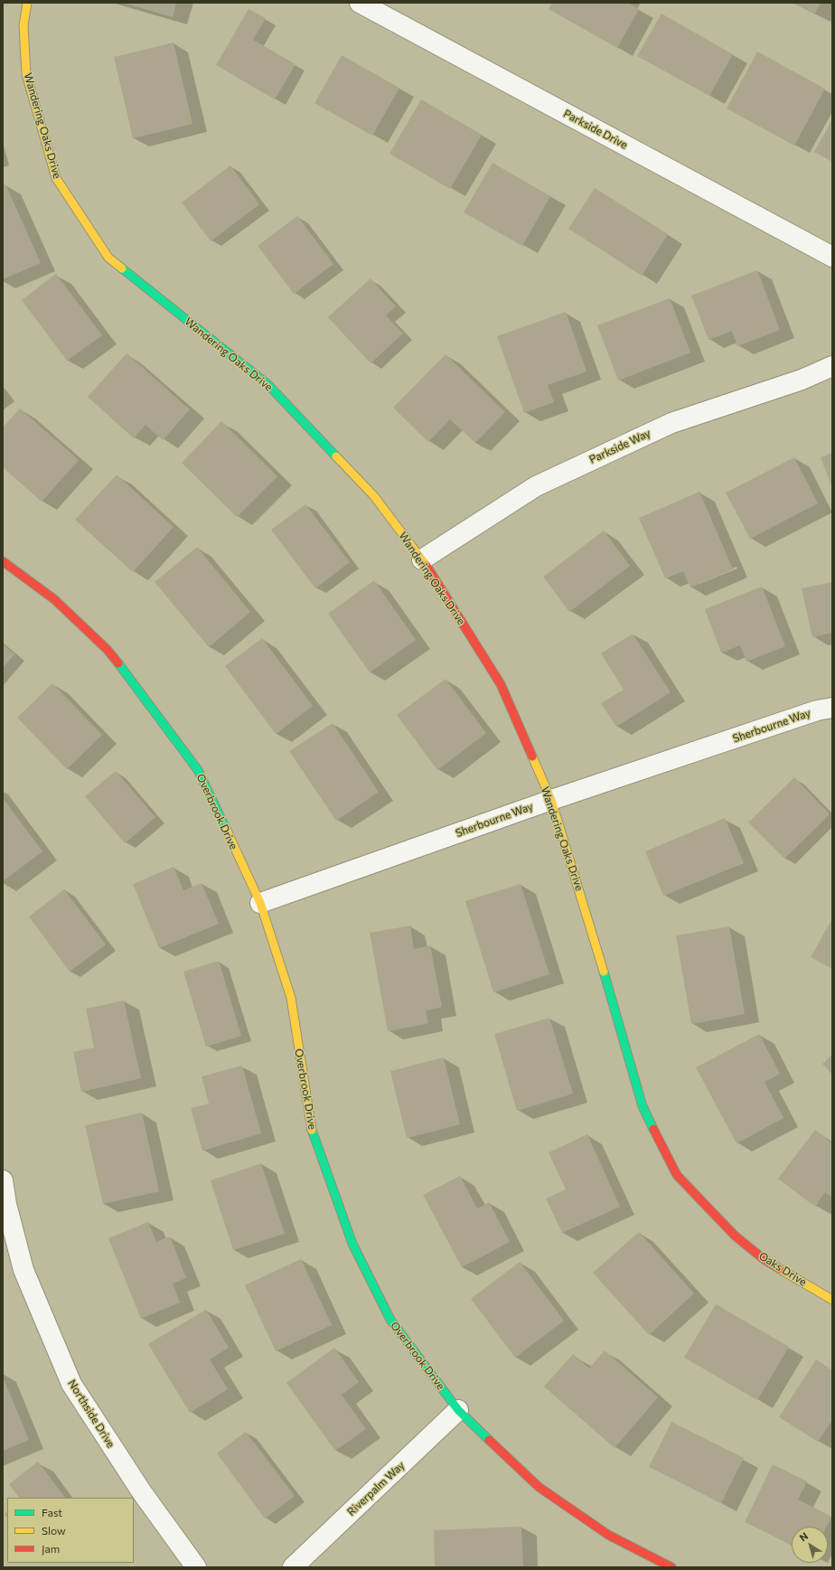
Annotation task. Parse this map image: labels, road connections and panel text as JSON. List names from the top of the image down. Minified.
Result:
{"streets":{"street":["Wandering Oaks Drive","Parkside Drive","Parkside Way","Sherbourne Way","Overbrook Drive","Oaks Drive","Northside Drive","Riverpalm Way"]},"crossings":[["Wandering Oaks Drive","Parkside Way"],["Wandering Oaks Drive","Sherbourne Way"],["Wandering Oaks Drive","Oaks Drive"],["Sherbourne Way","Overbrook Drive"],["Overbrook Drive","Riverpalm Way"]],"legend":["Fast","Slow","Jam"],"north":"top left"}
